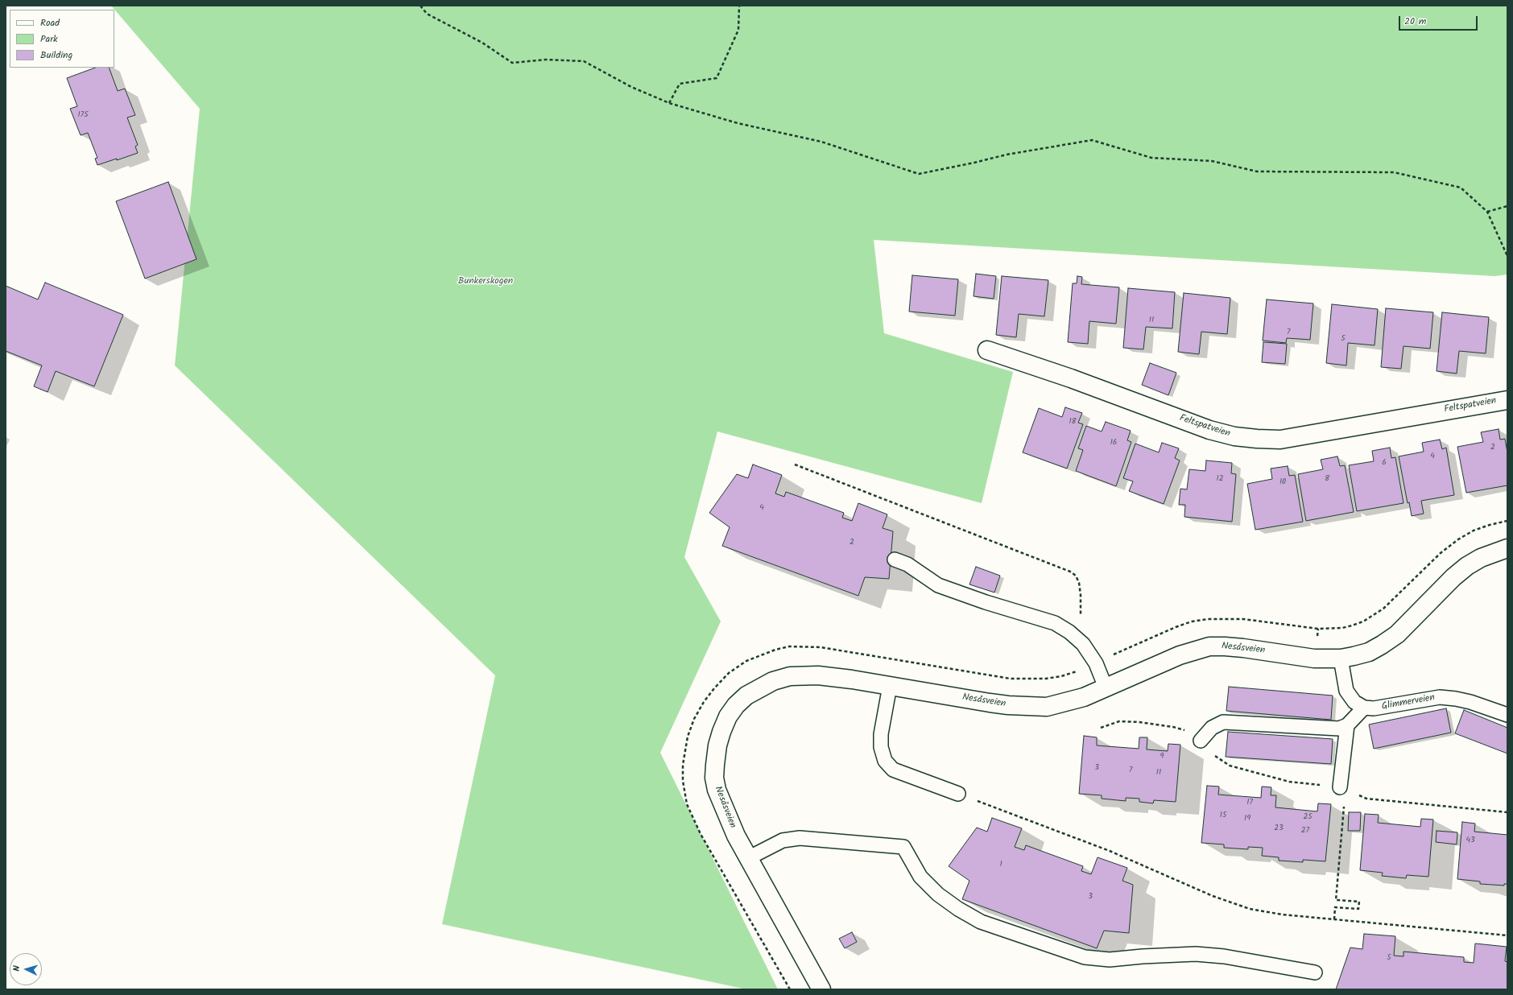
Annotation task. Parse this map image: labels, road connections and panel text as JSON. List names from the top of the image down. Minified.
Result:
{"streets":{"street":["Feltspatveien","Nesåsveien"],"lane":["Glimmerveien"]},"parks":["Bunkerskogen"],"house_numbers":["175","11","7","5","18","16","2","4","6","12","8","10","4","2","9","3","7","11","17","15","25","19","23","27","43","1","3","5"],"legend":["Road","Park","Building"],"scale_bar":"20 m","north":"left"}
